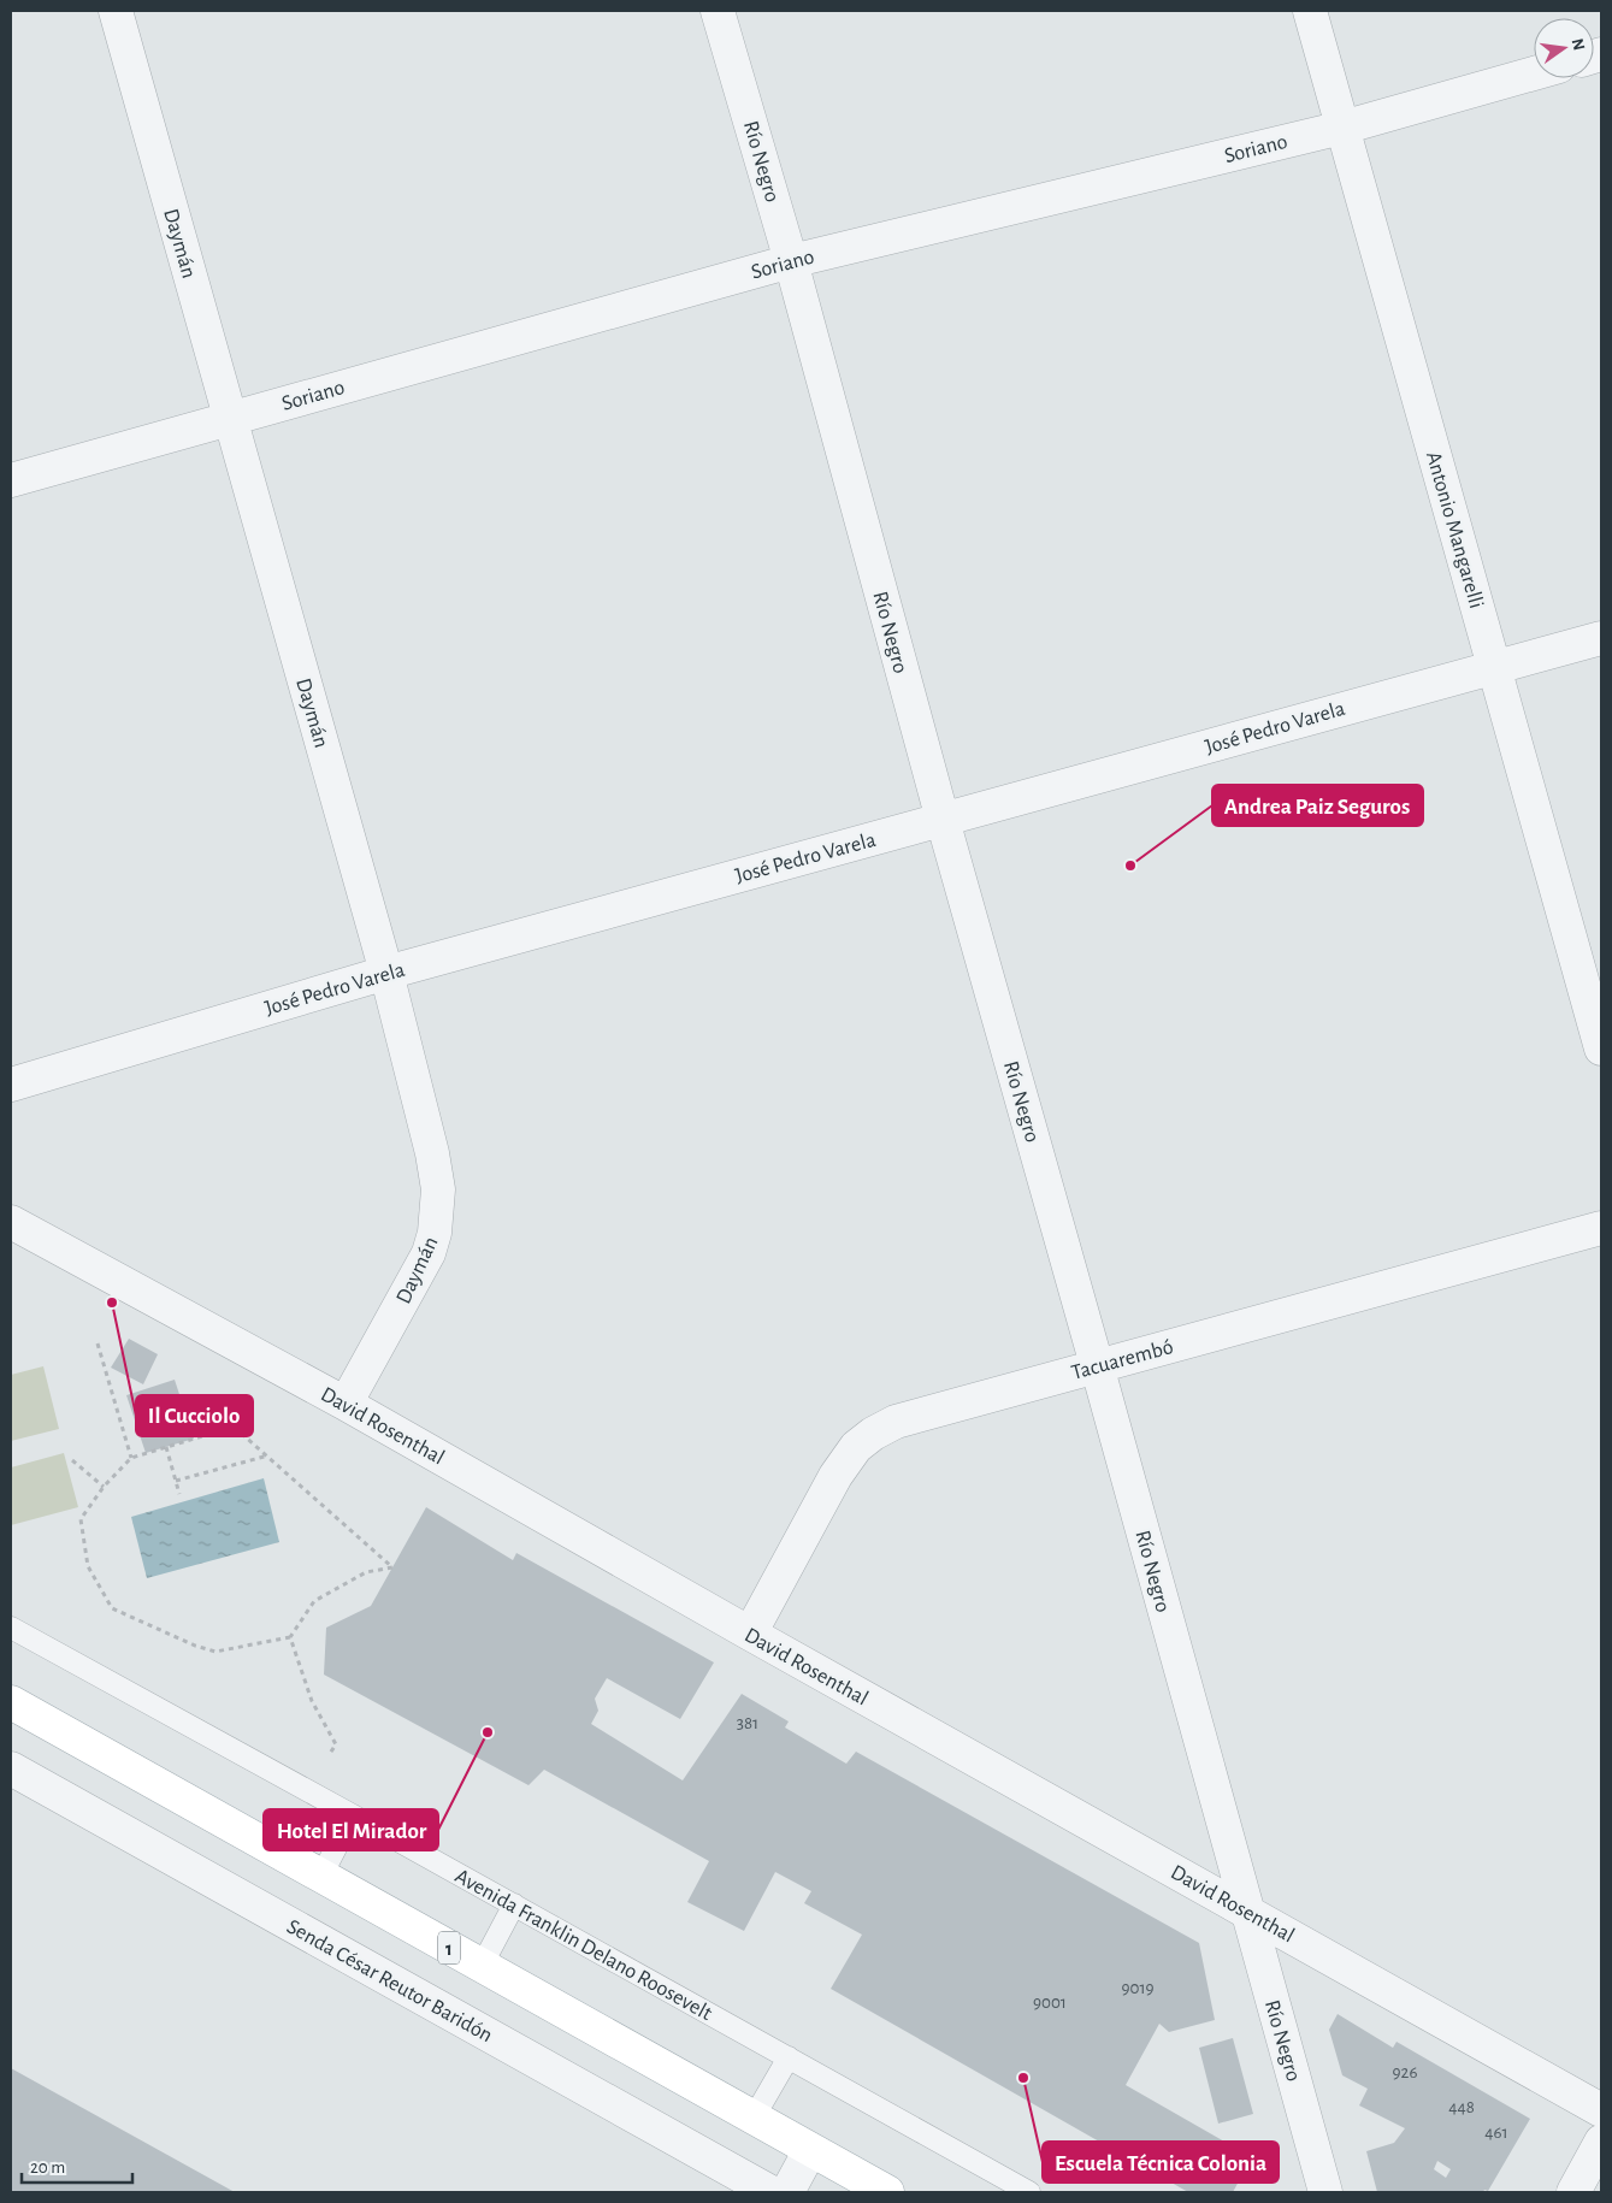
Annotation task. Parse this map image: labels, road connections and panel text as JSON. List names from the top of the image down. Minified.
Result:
{"streets":{"main road":["1"],"street":["Soriano","Río Negro","Daymán","Antonio Mangarelli","José Pedro Varela","Tacuarembó","David Rosenthal","Senda César Reutor Baridón"],"lane":["Avenida Franklin Delano Roosevelt"]},"crossings":[["Soriano","Río Negro"],["Soriano","Daymán"],["Soriano","Antonio Mangarelli"],["Río Negro","José Pedro Varela"],["Río Negro","Tacuarembó"],["Río Negro","David Rosenthal"],["Daymán","José Pedro Varela"],["Daymán","David Rosenthal"],["Antonio Mangarelli","José Pedro Varela"],["Tacuarembó","David Rosenthal"]],"places":["Andrea Paiz Seguros","Il Cucciolo","Hotel El Mirador","Escuela Técnica Colonia"],"house_numbers":["381","9019","9001","926","448","461"],"scale_bar":"20 m","north":"right"}
